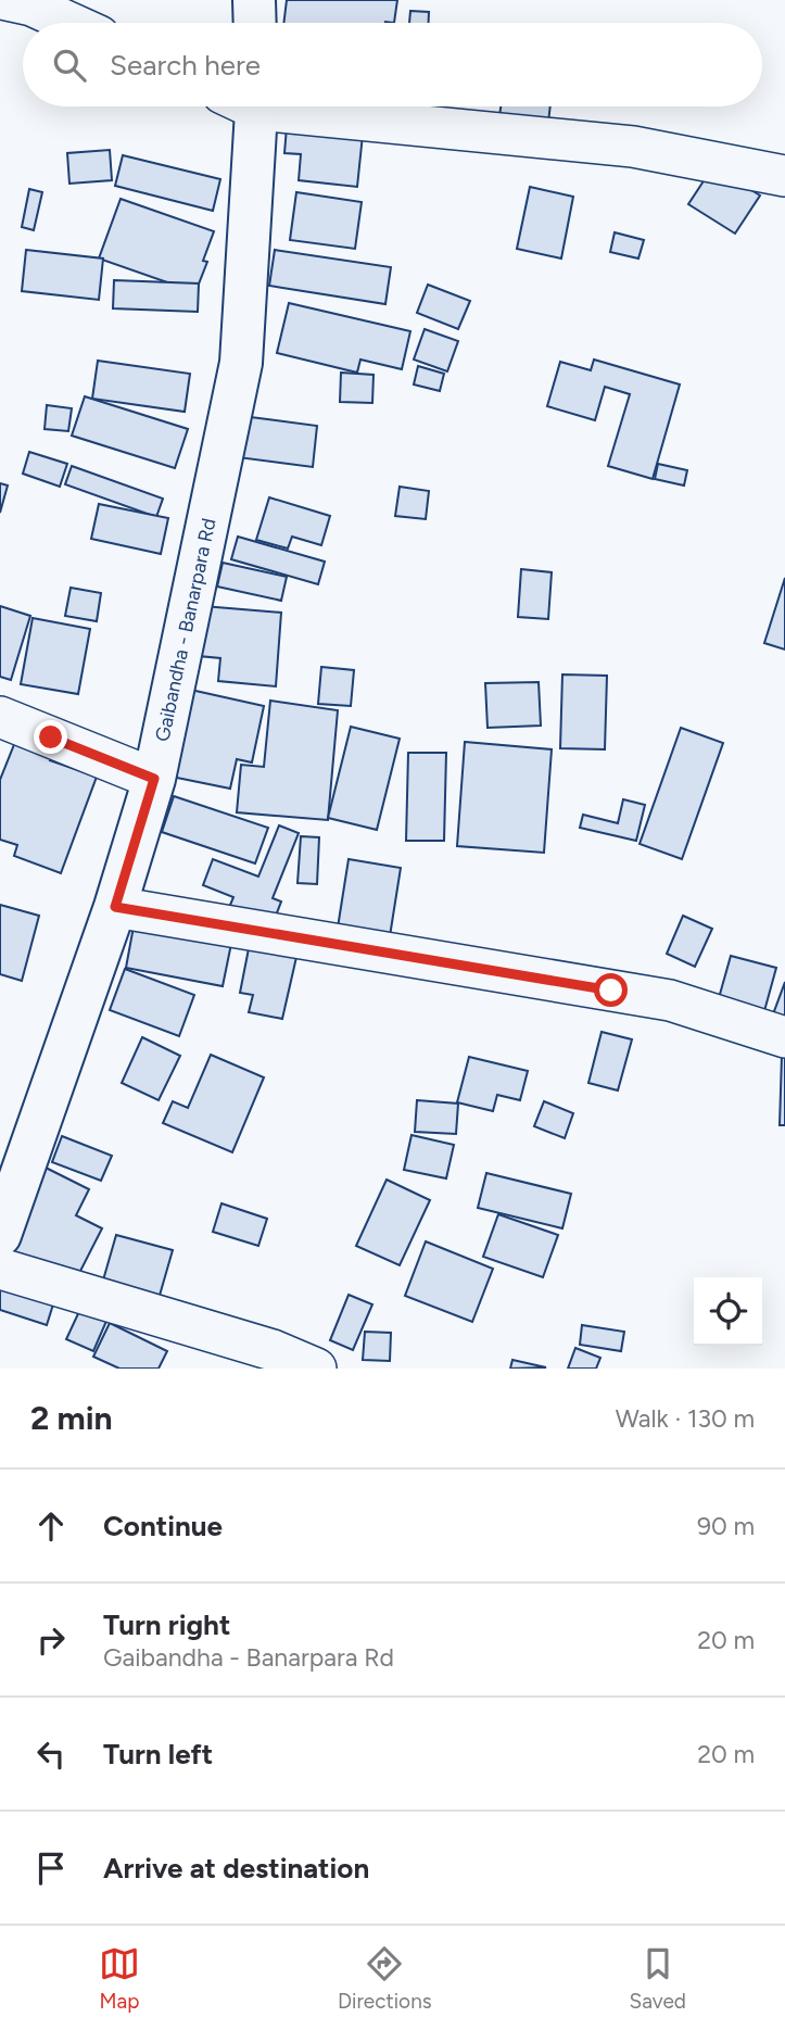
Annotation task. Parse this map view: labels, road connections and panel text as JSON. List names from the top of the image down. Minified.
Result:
{"streets":{"main road":["Gaibandha - Banarpara Rd"]},"page":{"search":"Search here","heading":["2 min","Walk · 130 m"],"list":[["Continue","90 m"],["Turn right","Gaibandha - Banarpara Rd","20 m"],["Turn left","20 m"],"Arrive at destination"],"nav":["Map","Directions","Saved"]}}
